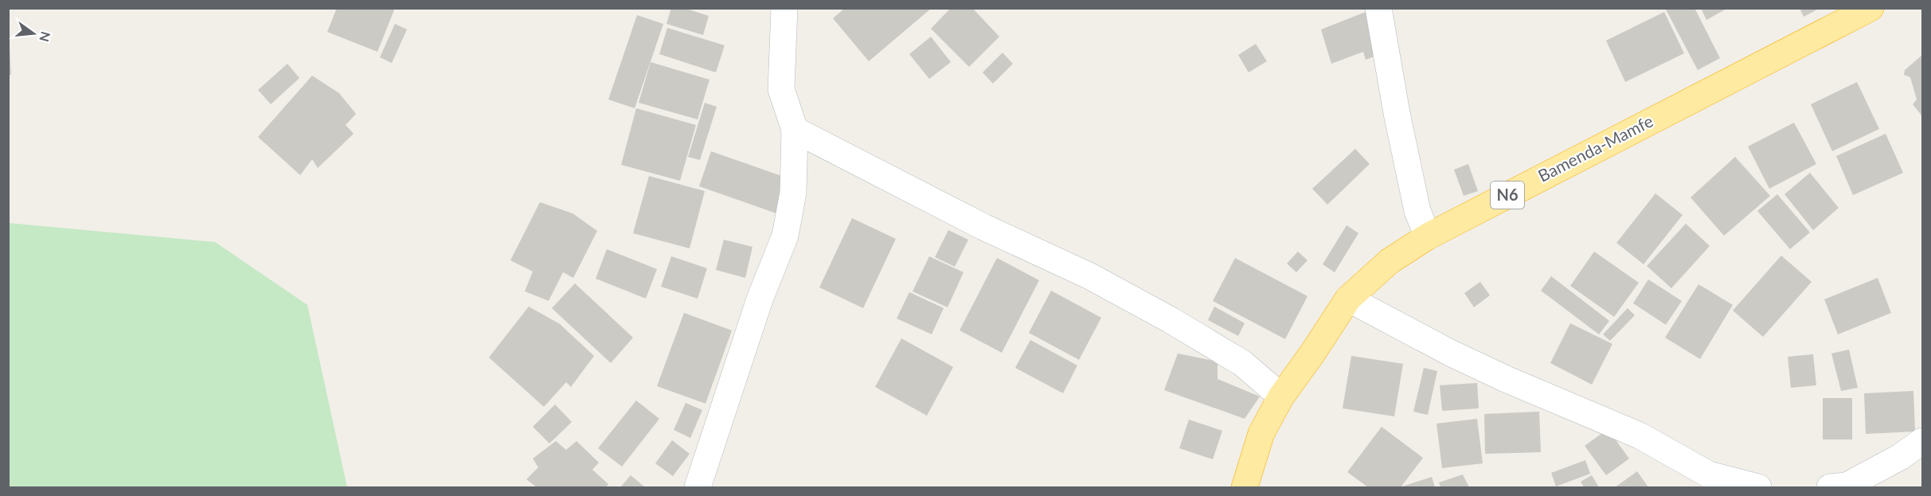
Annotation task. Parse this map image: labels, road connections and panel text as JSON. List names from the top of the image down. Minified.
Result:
{"streets":{"highway":["Bamenda-Mamfe","N6"]},"north":"right"}
